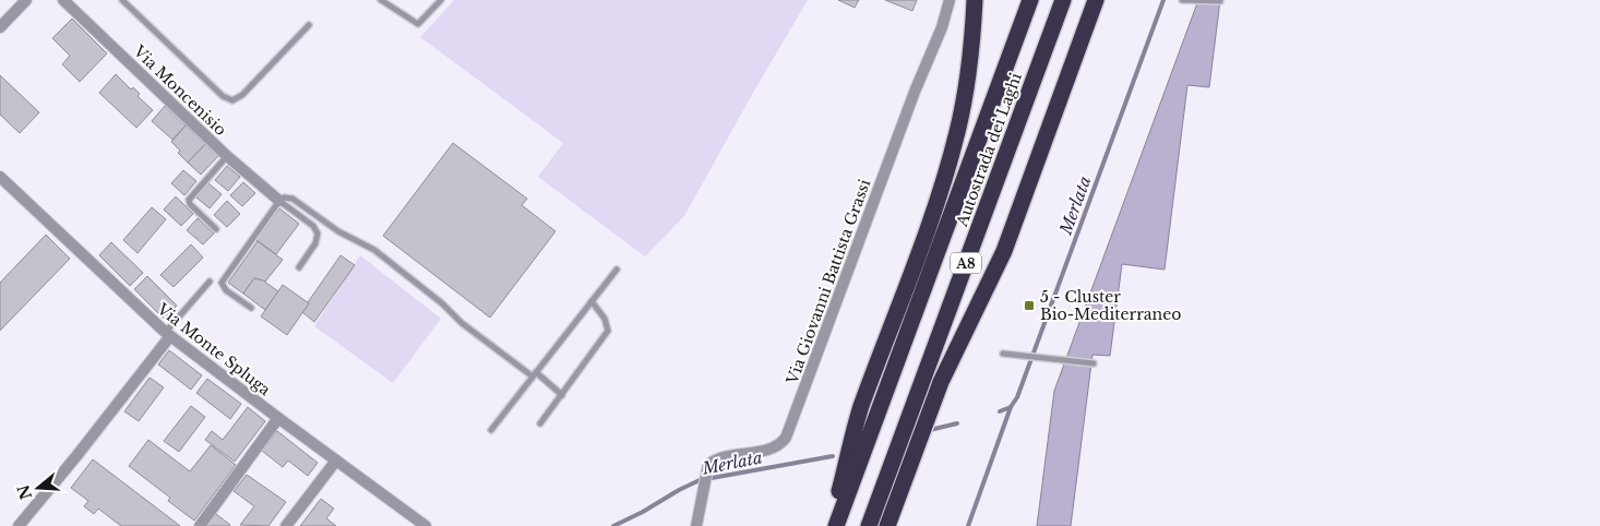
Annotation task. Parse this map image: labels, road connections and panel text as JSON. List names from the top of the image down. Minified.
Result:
{"streets":{"highway":["Autostrada dei Laghi","A8"],"street":["Via Moncenisio","Via Giovanni Battista Grassi","Via Monte Spluga"]},"water":["Merlata"],"places":{"transit":["5 - Cluster Bio-Mediterraneo"]},"north":"left"}
